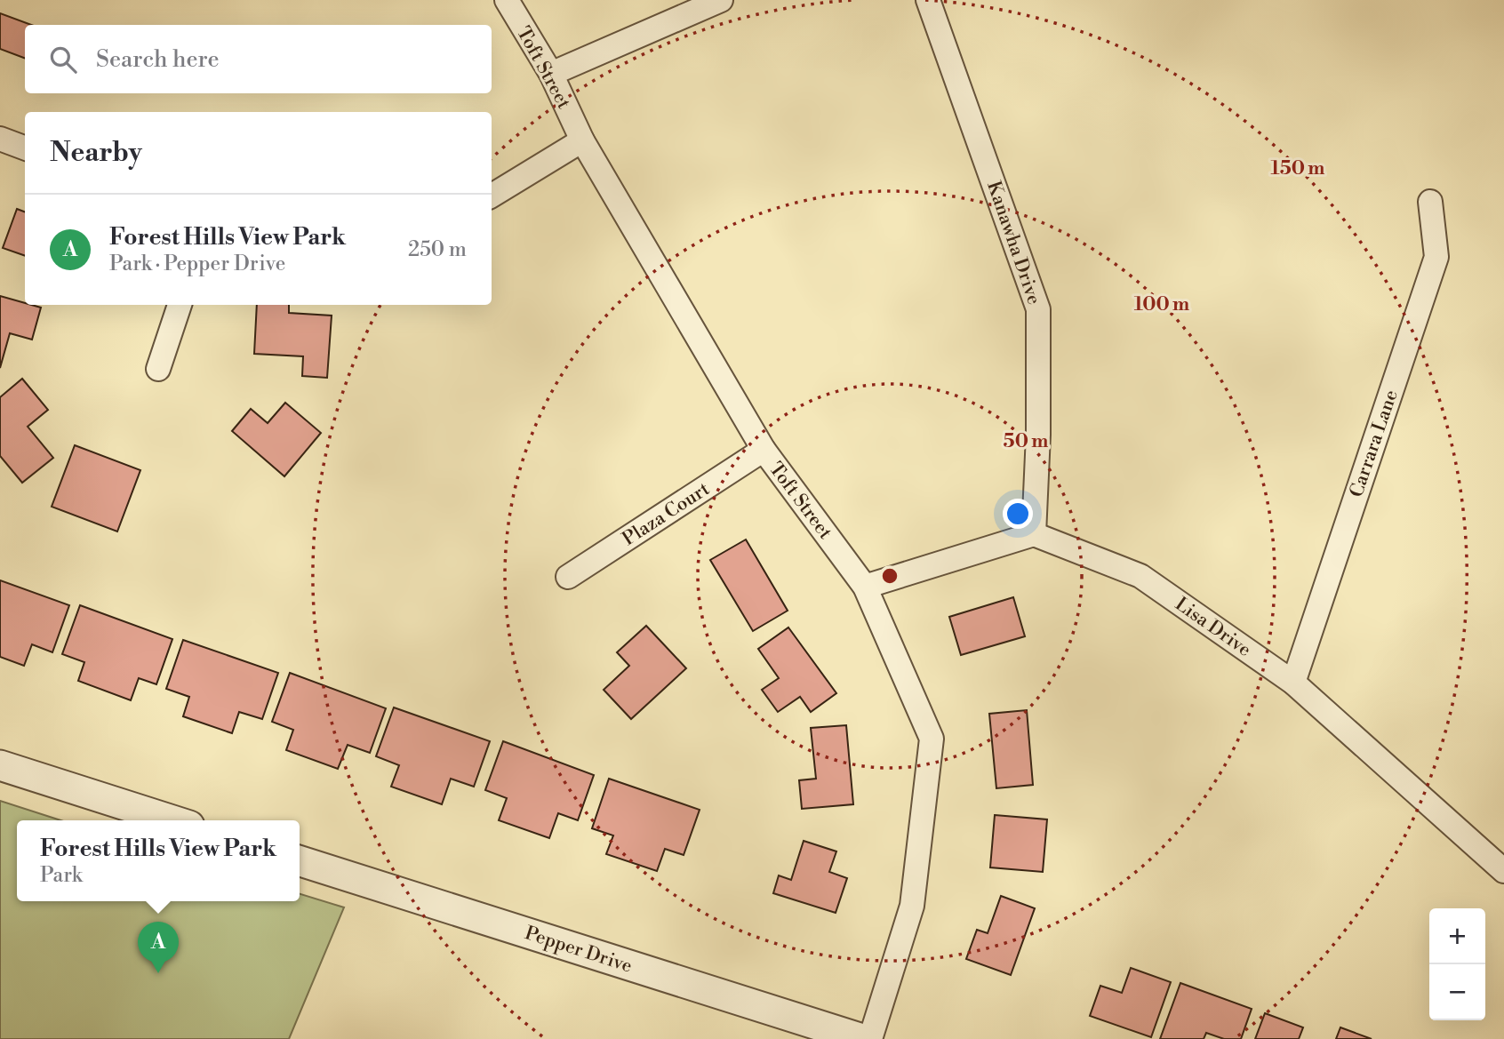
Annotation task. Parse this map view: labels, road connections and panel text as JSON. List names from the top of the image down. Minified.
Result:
{"streets":{"street":["Toft Street","Kanawha Drive","Carrara Lane","Plaza Court","Lisa Drive","Pepper Drive"]},"crossings":[["Toft Street","Plaza Court"],["Kanawha Drive","Lisa Drive"],["Carrara Lane","Lisa Drive"]],"page":{"search":"Search here","heading":"Nearby","list":[{"mark":"A","name":"Forest Hills View Park","note":"Park · Pepper Drive","value":"250 m"}],"popup":["Forest Hills View Park","Park"],"map_buttons":["+","−"],"pins":"A"},"rings":["150 m","100 m","50 m"]}
